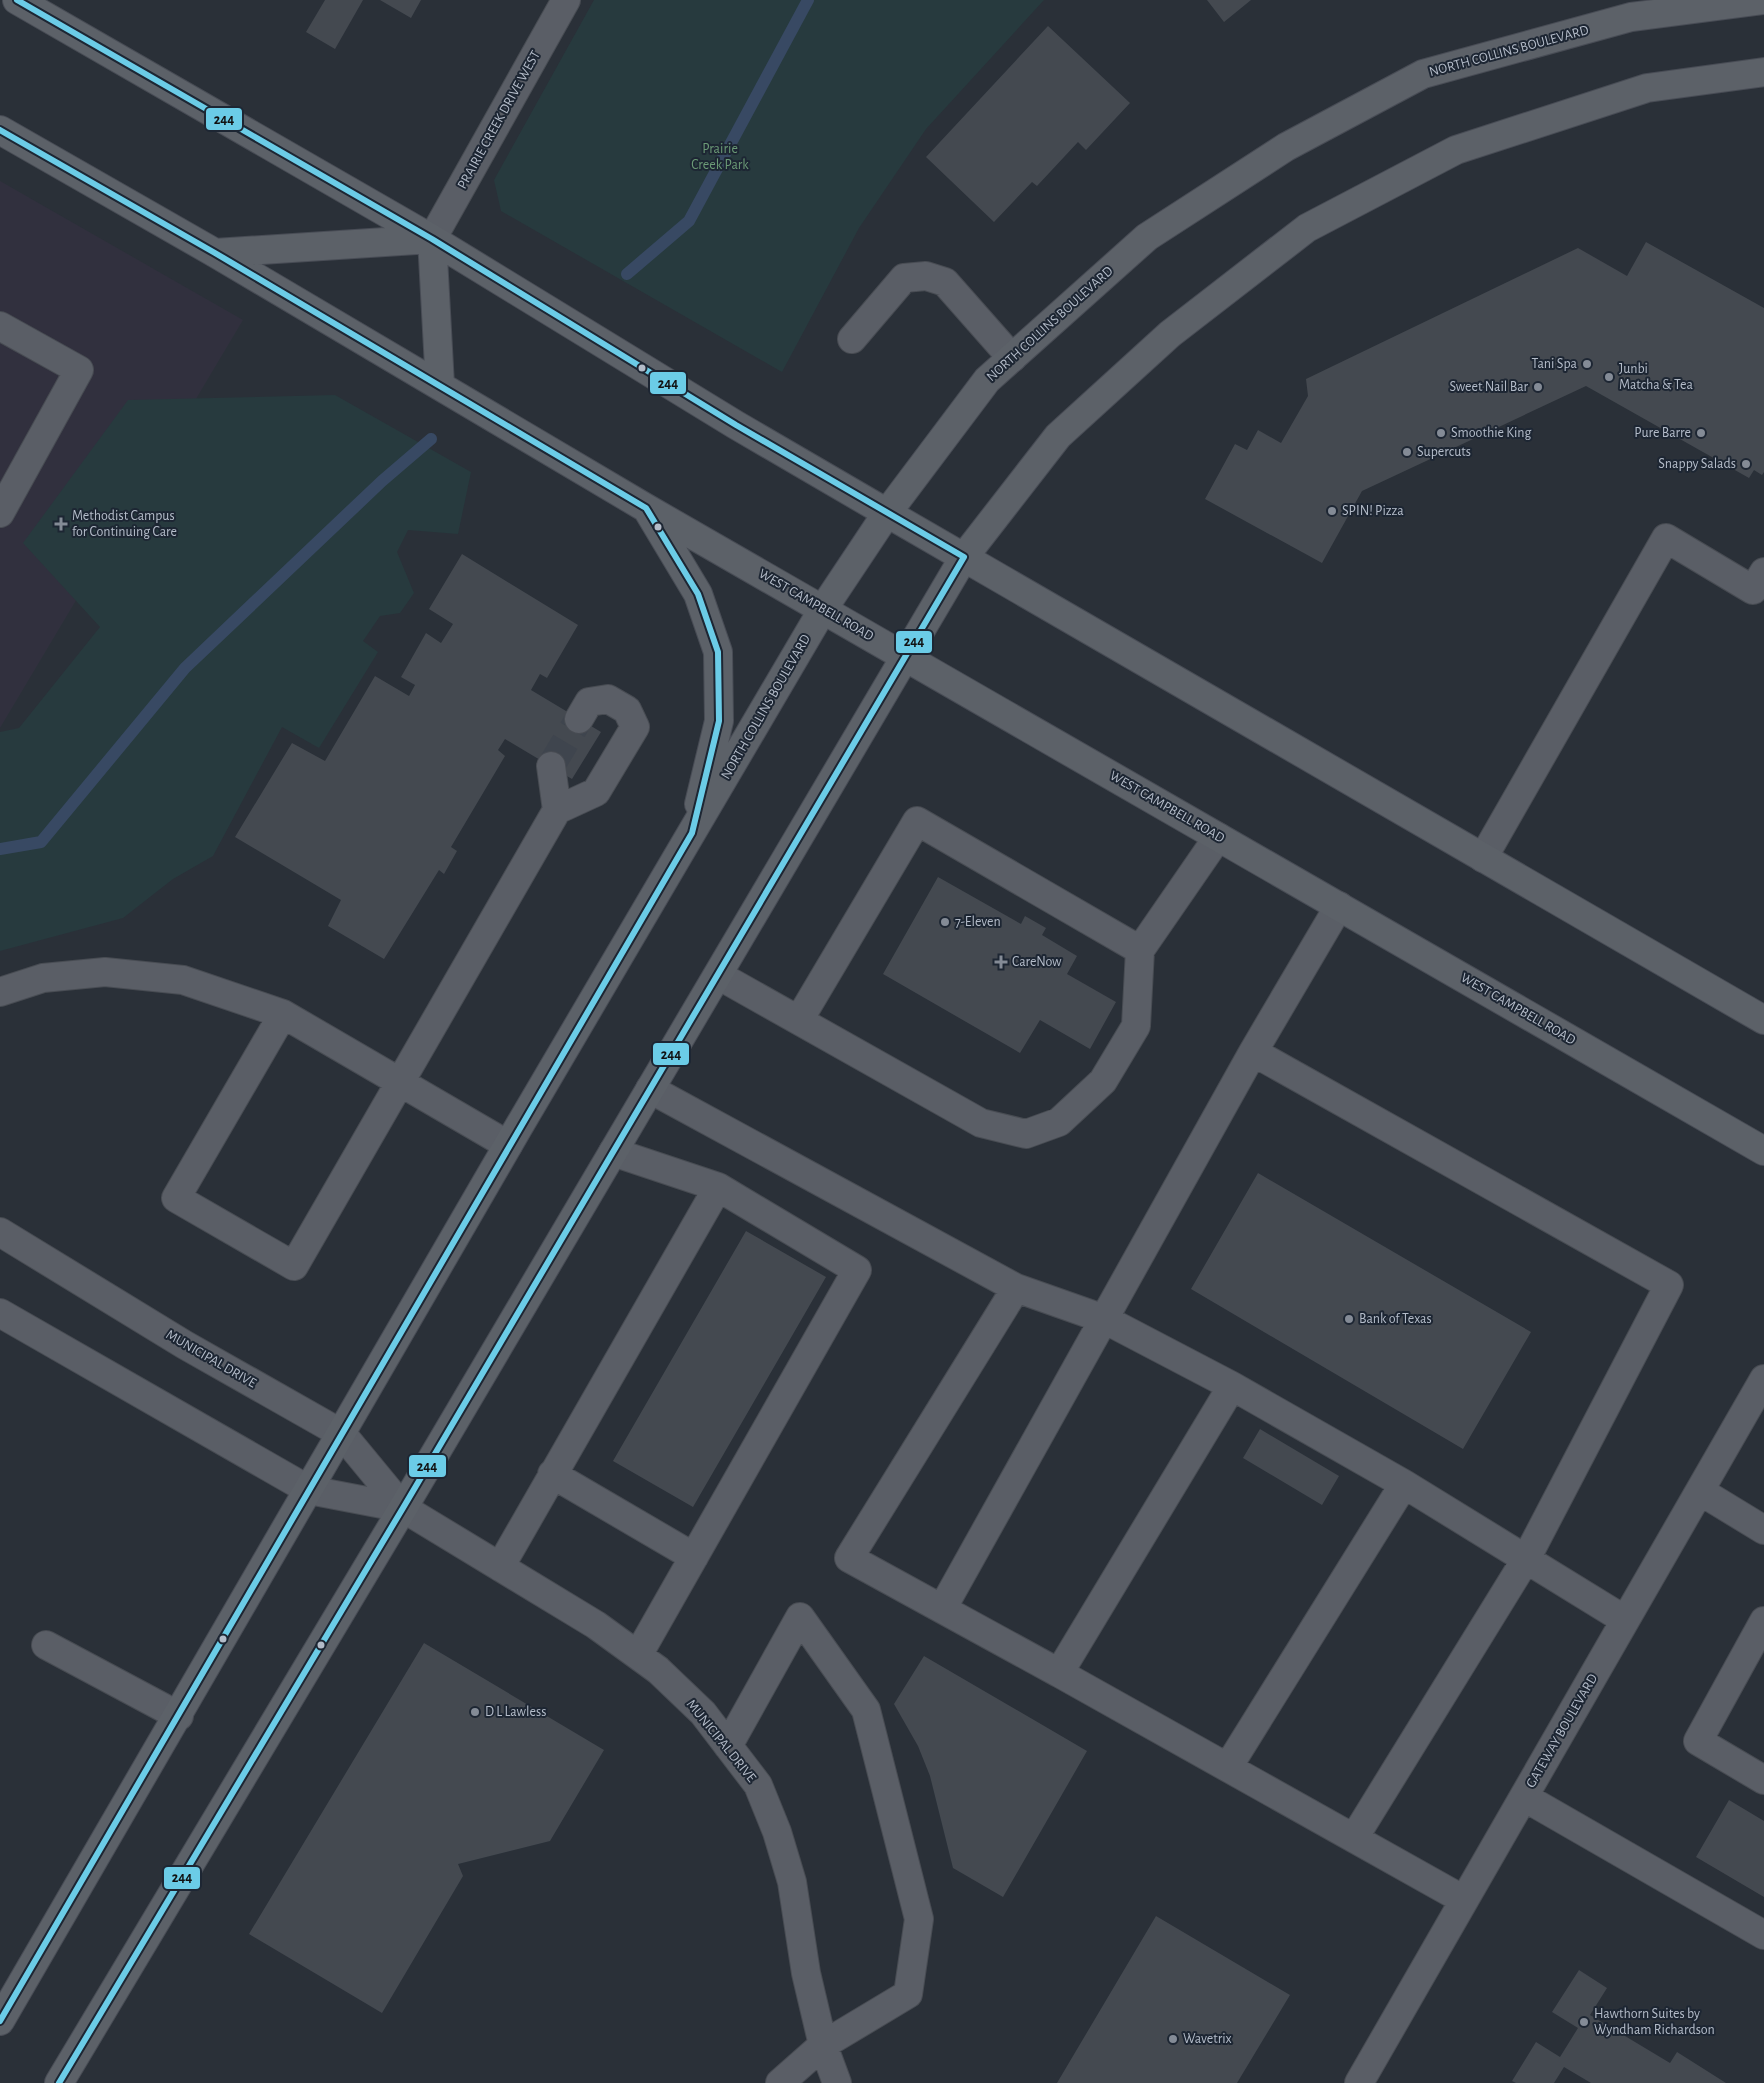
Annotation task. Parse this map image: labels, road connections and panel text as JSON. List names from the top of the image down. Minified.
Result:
{"streets":{"main road":["NORTH COLLINS BOULEVARD","WEST CAMPBELL ROAD"],"street":["PRAIRIE CREEK DRIVE WEST","MUNICIPAL DRIVE","GATEWAY BOULEVARD"]},"crossings":[["NORTH COLLINS BOULEVARD","WEST CAMPBELL ROAD"],["NORTH COLLINS BOULEVARD","MUNICIPAL DRIVE"]],"parks":["Prairie Creek Park"],"places":{"other":["Tani Spa","Junbi Matcha & Tea","Sweet Nail Bar","Smoothie King","Pure Barre","Supercuts","Snappy Salads","SPIN! Pizza","7-Eleven","Bank of Texas","D L Lawless","Hawthorn Suites by Wyndham Richardson","Wavetrix"],"health":["Methodist Campus for Continuing Care","CareNow"]},"lines":["transit line 244"]}
